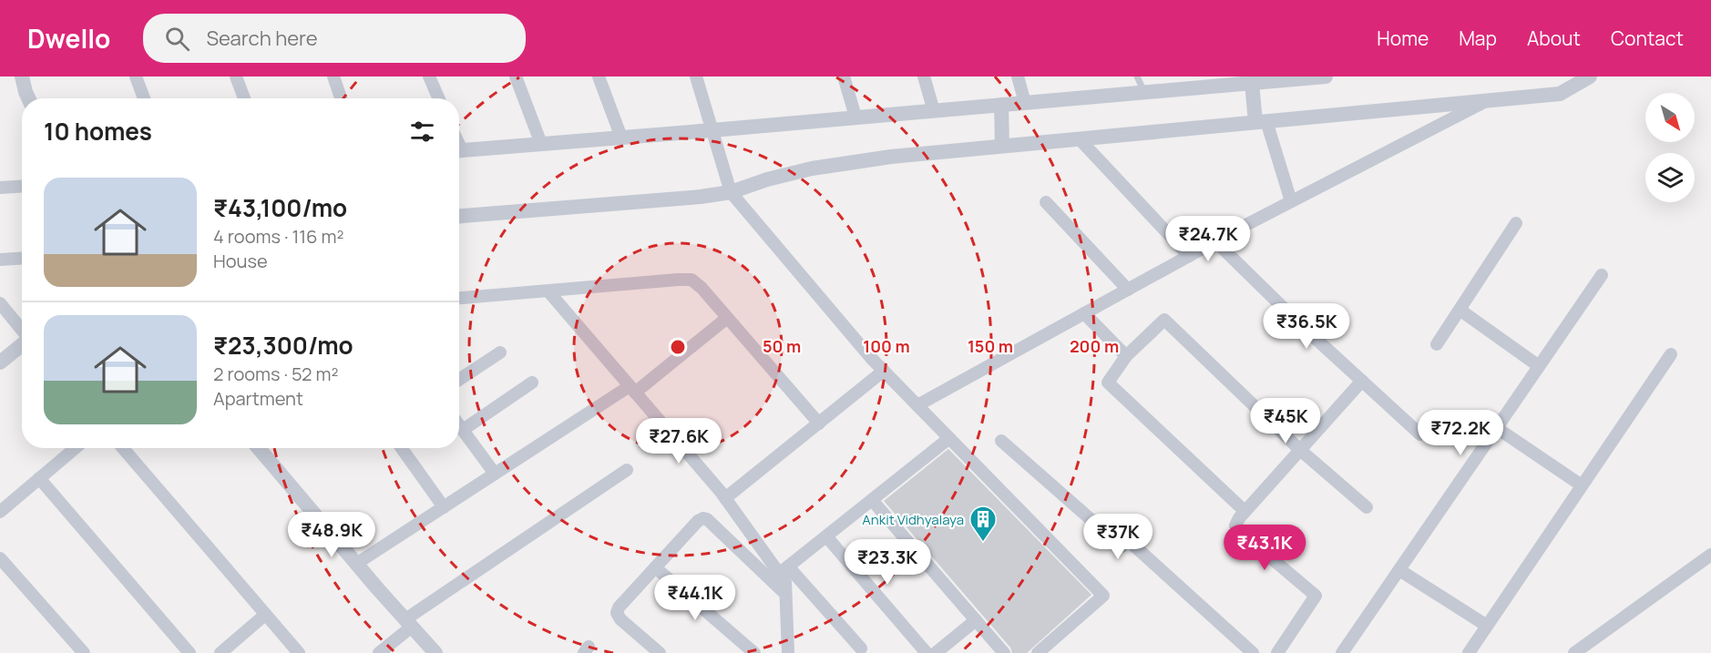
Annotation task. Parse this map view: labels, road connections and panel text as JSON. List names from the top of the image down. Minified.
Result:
{"places":{"building":["Ankit Vidhyalaya"]},"north":"bottom right","page":{"header":"Dwello","search":"Search here","nav":["Home","Map","About","Contact"],"heading":"10 homes","list":[{"name":"₹43,100/mo","note":"4 rooms · 116 m² · House"},{"name":"₹23,300/mo","note":"2 rooms · 52 m² · Apartment"}],"price":["₹24.7K","₹36.5K","₹45K","₹72.2K","₹27.6K","₹48.9K","₹37K","₹43.1K","₹23.3K","₹44.1K"]},"rings":["50 m","100 m","150 m","200 m"]}
